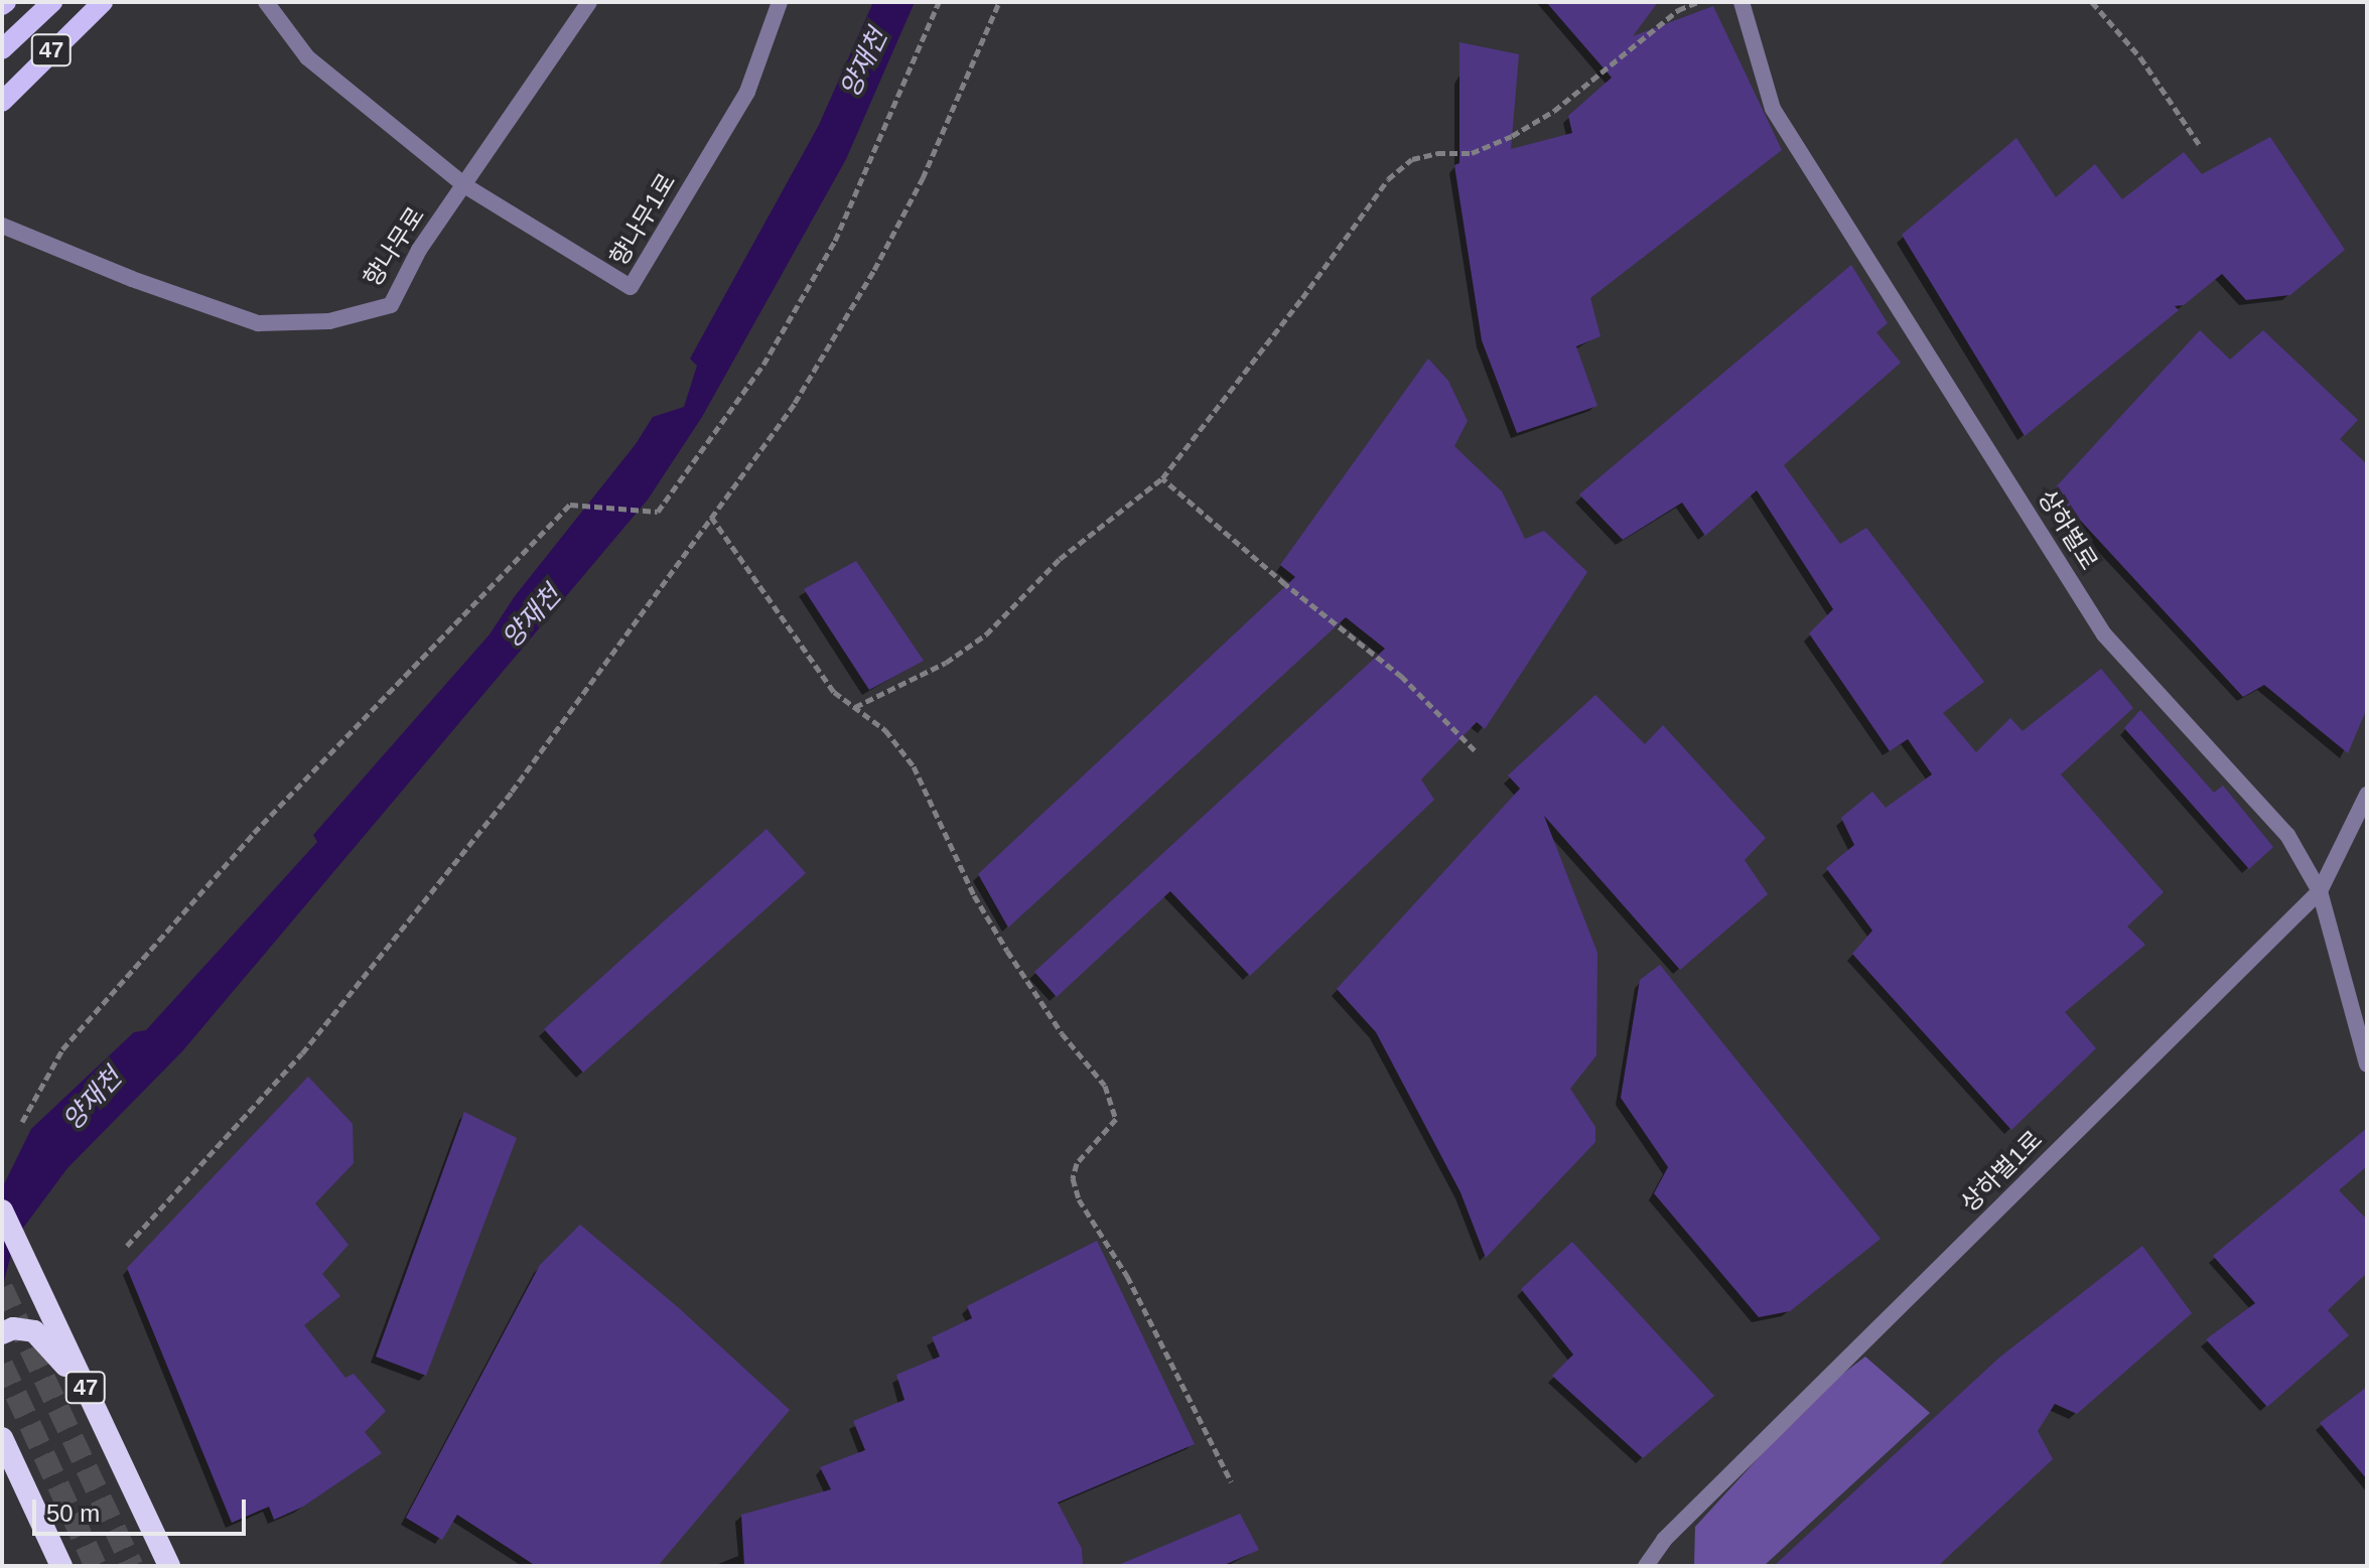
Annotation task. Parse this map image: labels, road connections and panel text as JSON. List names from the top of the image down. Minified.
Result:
{"streets":{"highway":["47"],"street":["향나무1로","향나무로","상하벌로","상하벌1로"]},"crossings":[["향나무1로","향나무로"],["상하벌로","상하벌1로"]],"water":["양재천"],"scale_bar":"50 m"}
